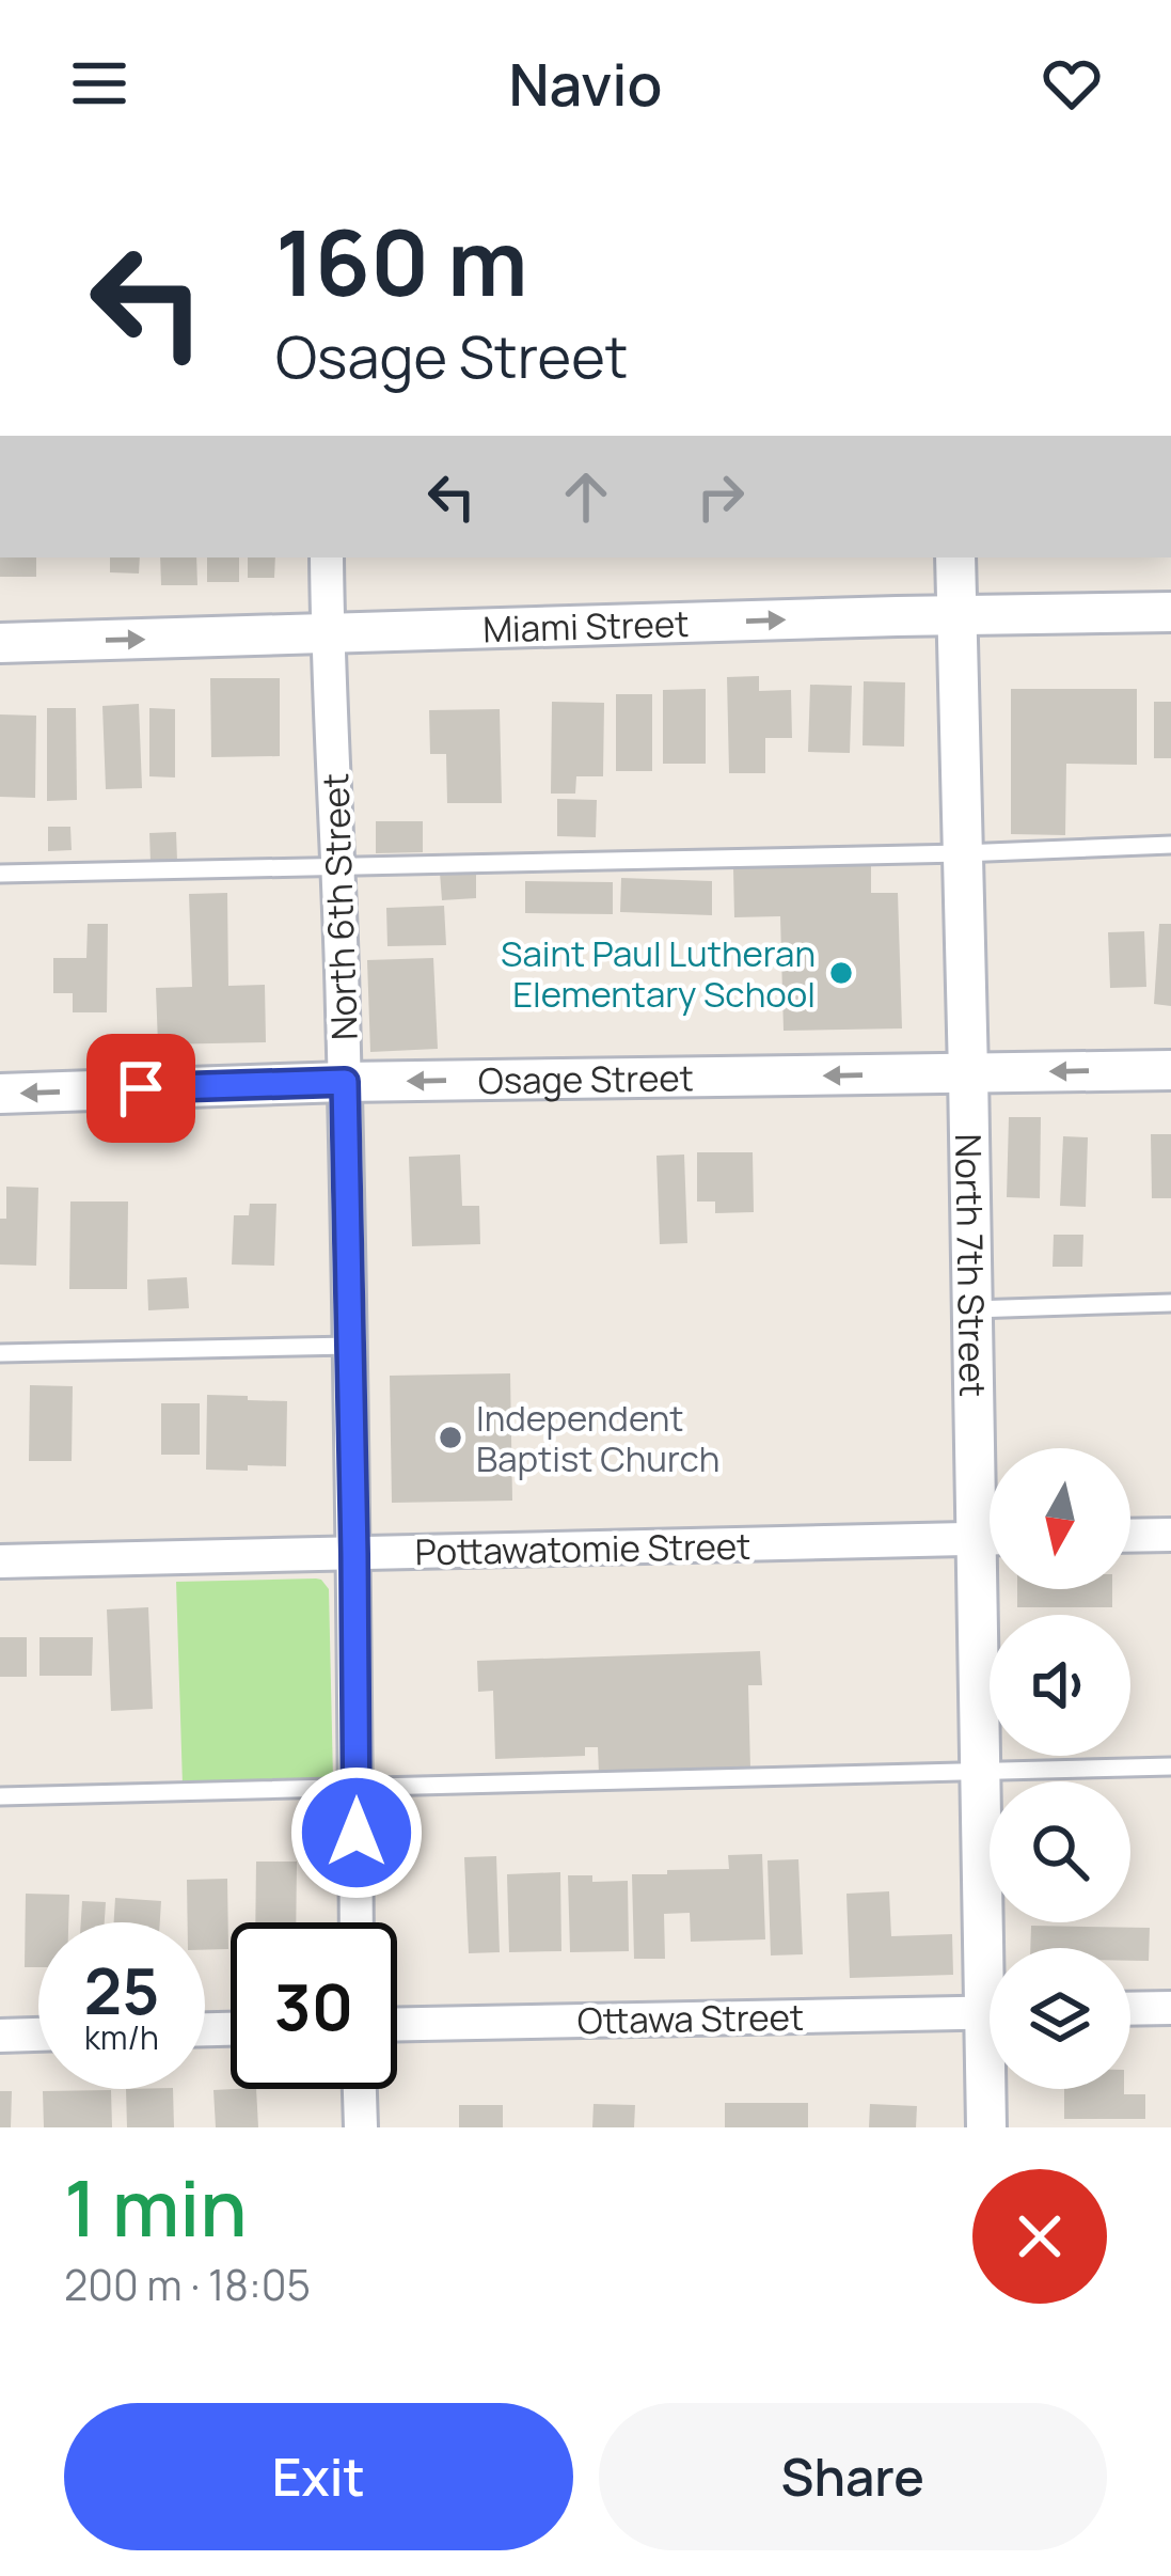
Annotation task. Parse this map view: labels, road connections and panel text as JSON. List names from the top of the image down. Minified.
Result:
{"streets":{"street":["Miami Street","North 6th Street","Osage Street","North 7th Street","Pottawatomie Street","Ottawa Street"]},"crossings":[["Miami Street","North 6th Street"],["Miami Street","North 7th Street"],["North 6th Street","Osage Street"],["North 6th Street","Pottawatomie Street"],["Osage Street","North 7th Street"]],"one_way":["Miami Street","Osage Street"],"places":["Saint Paul Lutheran Elementary School","Independent Baptist Church"],"north":"bottom","page":{"header":"Navio","turn":["160 m","Osage Street"],"speed":"25 km/h","limit":"30","heading":["1 min","200 m · 18:05"],"buttons":["Exit","Share"]}}
